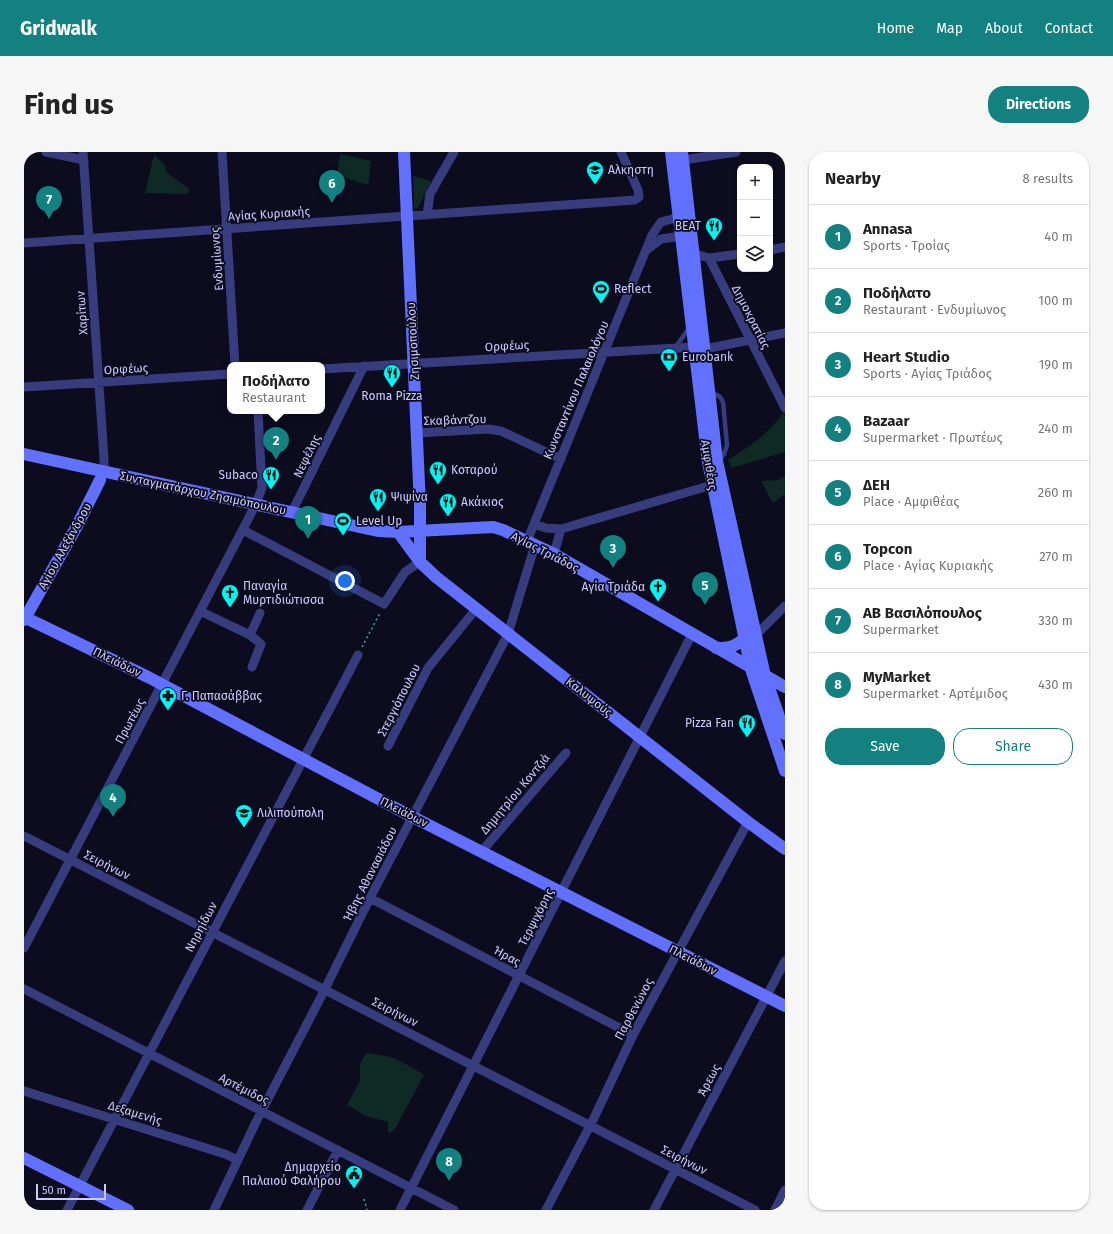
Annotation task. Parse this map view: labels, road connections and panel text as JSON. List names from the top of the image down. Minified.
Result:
{"streets":{"street":["Αγίας Κυριακής","Ενδυμίωνος","Χαρίτων","Δημοκρατίας","Ζησιμοπούλου","Ορφέως","Κωνσταντίνου Παλαιολόγου","Σκαβάντζου","Νεφέλης","Αμφιθέας","Συνταγματάρχου Ζησιμόπουλου","Αγίου Αλεξάνδρου","Αγίας Τριάδος","Πλειάδων","Καλυψούς","Στεργιόπουλου","Πρωτέως","Δημητρίου Κοντζιά","Σειρήνων","Ήβης Αθανασιάδου","Τερψιχόρης","Νηρηίδων","Ήρας","Παρθενώνος","Άρεως","Αρτέμιδος","Δεξαμενής"]},"crossings":[["Αγίας Κυριακής","Ενδυμίωνος"],["Αγίας Κυριακής","Χαρίτων"],["Αγίας Κυριακής","Ζησιμοπούλου"],["Χαρίτων","Ορφέως"],["Χαρίτων","Συνταγματάρχου Ζησιμόπουλου"],["Χαρίτων","Αγίου Αλεξάνδρου"],["Δημοκρατίας","Ορφέως"],["Ζησιμοπούλου","Ορφέως"],["Ζησιμοπούλου","Σκαβάντζου"],["Ζησιμοπούλου","Συνταγματάρχου Ζησιμόπουλου"],["Ζησιμοπούλου","Αγίας Τριάδος"],["Ορφέως","Κωνσταντίνου Παλαιολόγου"],["Ορφέως","Νεφέλης"],["Ορφέως","Αμφιθέας"],["Κωνσταντίνου Παλαιολόγου","Σκαβάντζου"],["Κωνσταντίνου Παλαιολόγου","Αμφιθέας"],["Κωνσταντίνου Παλαιολόγου","Αγίας Τριάδος"],["Κωνσταντίνου Παλαιολόγου","Ήβης Αθανασιάδου"],["Νεφέλης","Συνταγματάρχου Ζησιμόπουλου"],["Αμφιθέας","Αγίας Τριάδος"],["Συνταγματάρχου Ζησιμόπουλου","Αγίου Αλεξάνδρου"],["Συνταγματάρχου Ζησιμόπουλου","Αγίας Τριάδος"],["Συνταγματάρχου Ζησιμόπουλου","Καλυψούς"],["Συνταγματάρχου Ζησιμόπουλου","Πρωτέως"],["Αγίου Αλεξάνδρου","Πλειάδων"],["Αγίας Τριάδος","Ήβης Αθανασιάδου"],["Αγίας Τριάδος","Τερψιχόρης"],["Πλειάδων","Πρωτέως"],["Πλειάδων","Δημητρίου Κοντζιά"],["Πλειάδων","Ήβης Αθανασιάδου"],["Πλειάδων","Τερψιχόρης"],["Πλειάδων","Νηρηίδων"],["Πλειάδων","Παρθενώνος"],["Πλειάδων","Άρεως"],["Καλυψούς","Στεργιόπουλου"],["Καλυψούς","Ήβης Αθανασιάδου"],["Καλυψούς","Τερψιχόρης"],["Καλυψούς","Παρθενώνος"],["Πρωτέως","Σειρήνων"],["Σειρήνων","Ήβης Αθανασιάδου"],["Σειρήνων","Τερψιχόρης"],["Σειρήνων","Νηρηίδων"],["Σειρήνων","Παρθενώνος"],["Σειρήνων","Άρεως"],["Ήβης Αθανασιάδου","Ήρας"],["Ήβης Αθανασιάδου","Αρτέμιδος"],["Ήβης Αθανασιάδου","Δεξαμενής"],["Τερψιχόρης","Ήρας"],["Τερψιχόρης","Αρτέμιδος"],["Νηρηίδων","Αρτέμιδος"],["Νηρηίδων","Δεξαμενής"],["Ήρας","Παρθενώνος"]],"places":{"school or university":["Αλκηστη","Λιλιπούπολη"],"restaurant":["ΒΕΑΤ","Roma Pizza","Κοταρού","Subaco","Ψιψίνα","Ακάκιος","Pizza Fan"],"sports":["Reflect","Level Up"],"bank":["Eurobank"],"church":["Αγία Τριάδα","Παναγία Μυρτιδιώτισσα"],"pharmacy":["Γ. Παπασάββας"],"public building":["Δημαρχείο Παλαιού Φαλήρου"]},"scale_bar":"50 m","page":{"header":"Gridwalk","nav":["Home","Map","About","Contact"],"buttons":["Directions",["Save","Share"]],"title":"Find us","heading":["Nearby","8 results"],"map_buttons":["+","−"],"pins":["6","7","2","1","3","5","4","8"],"list":[{"mark":"1","name":"Annasa","note":"Sports · Τροίας","value":"40 m"},{"mark":"2","name":"Ποδήλατο","note":"Restaurant · Ενδυμίωνος","value":"100 m"},{"mark":"3","name":"Heart Studio","note":"Sports · Αγίας Τριάδος","value":"190 m"},{"mark":"4","name":"Bazaar","note":"Supermarket · Πρωτέως","value":"240 m"},{"mark":"5","name":"ΔΕΗ","note":"Place · Αμφιθέας","value":"260 m"},{"mark":"6","name":"Topcon","note":"Place · Αγίας Κυριακής","value":"270 m"},{"mark":"7","name":"ΑΒ Βασιλόπουλος","note":"Supermarket","value":"330 m"},{"mark":"8","name":"MyMarket","note":"Supermarket · Αρτέμιδος","value":"430 m"}],"popup":["Ποδήλατο","Restaurant"],"scale":"50 m"}}
